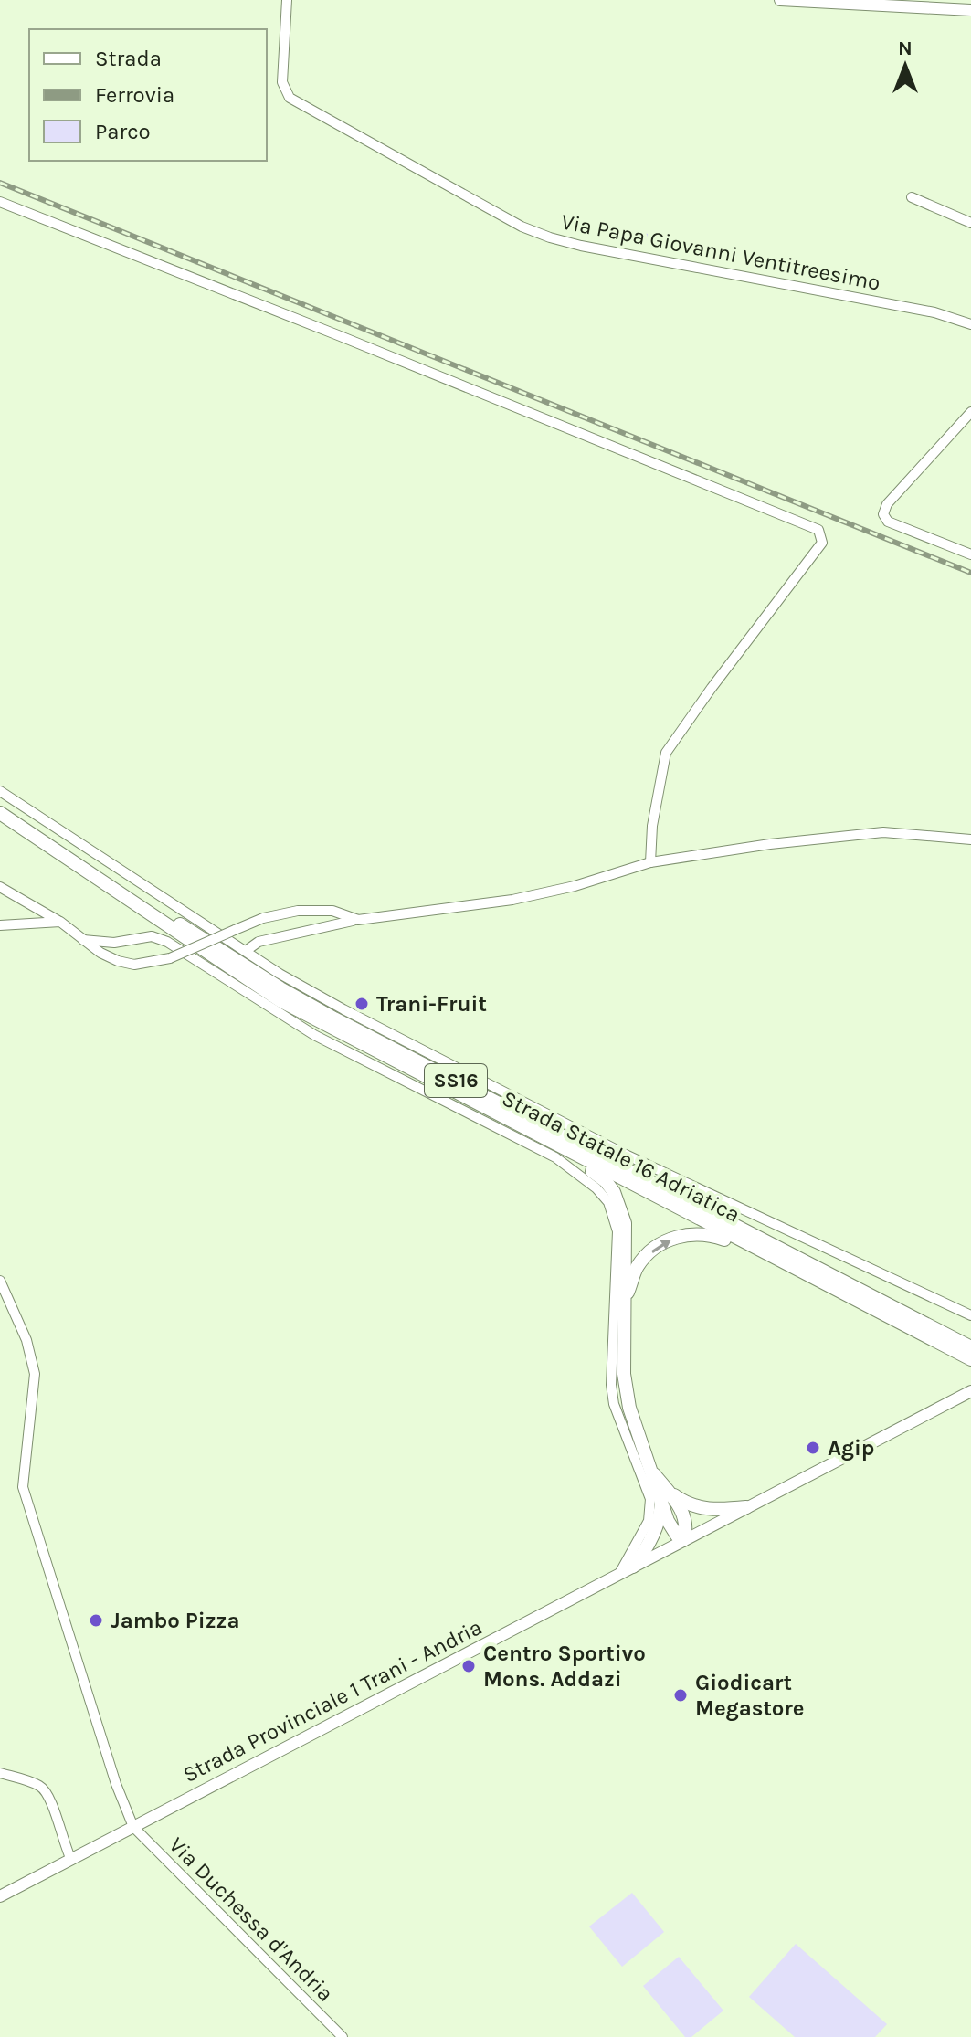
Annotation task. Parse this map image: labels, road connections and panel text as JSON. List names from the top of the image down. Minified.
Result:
{"streets":{"highway":["SS16","Strada Statale 16 Adriatica"],"main road":["Strada Provinciale 1 Trani - Andria"],"street":["Via Papa Giovanni Ventitreesimo","Via Duchessa d'Andria"]},"crossings":[["SS16","Strada Statale 16 Adriatica"],["SS16","Strada Provinciale 1 Trani - Andria"],["Strada Provinciale 1 Trani - Andria","Via Duchessa d'Andria"]],"places":["Trani-Fruit","Agip","Jambo Pizza","Centro Sportivo Mons. Addazi","Giodicart Megastore"],"legend":["Strada","Ferrovia","Parco"],"north":"top"}
